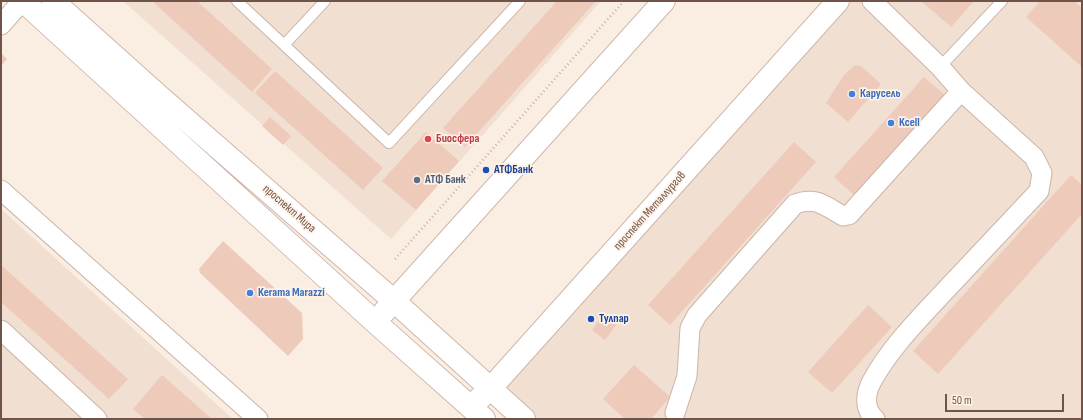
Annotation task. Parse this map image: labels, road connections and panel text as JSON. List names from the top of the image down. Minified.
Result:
{"streets":{"main road":["проспект Мира","проспект Металлургов"]},"crossings":[["проспект Мира","проспект Металлургов"]],"places":["Карусель","Kcell","Биосфера","АТФБанк","АТФ Банк","Kerama Marazzi","Тулпар"],"scale_bar":"50 m"}
